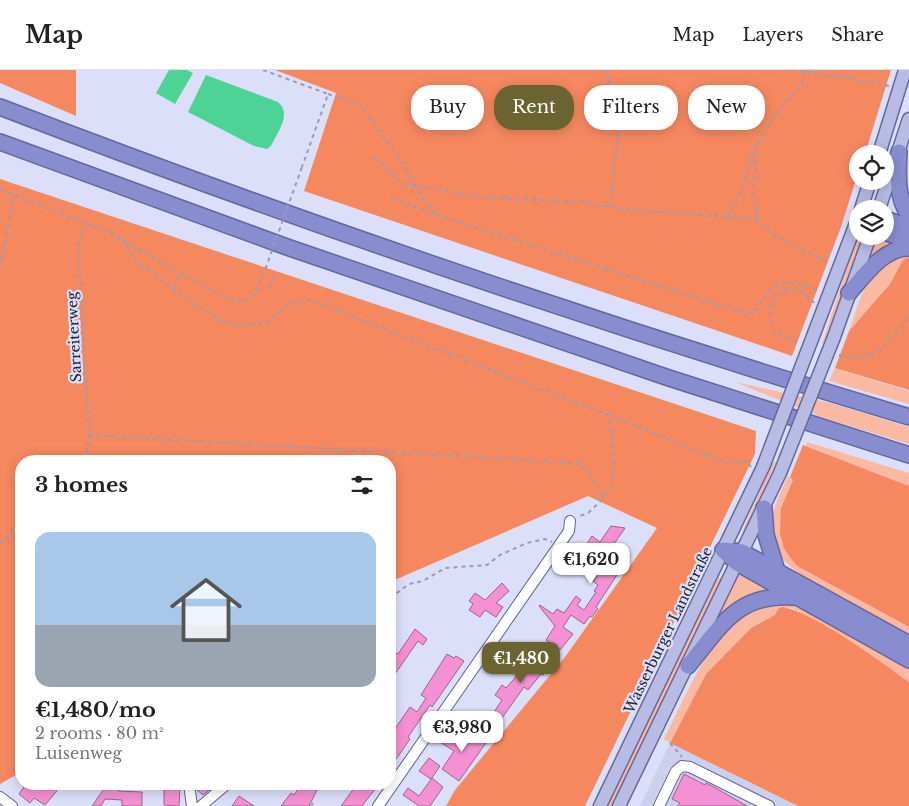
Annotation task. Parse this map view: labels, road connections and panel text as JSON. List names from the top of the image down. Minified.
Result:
{"streets":{"main road":["Wasserburger Landstraße"],"path":["Sarreiterweg"]},"page":{"header":"Map","nav":["Map","Layers","Share"],"chip":["Buy","Rent","Filters","New"],"heading":"3 homes","list":[{"name":"€1,480/mo","note":"2 rooms · 80 m² · Luisenweg"}],"price":["€1,620","€1,480","€3,980"]}}
